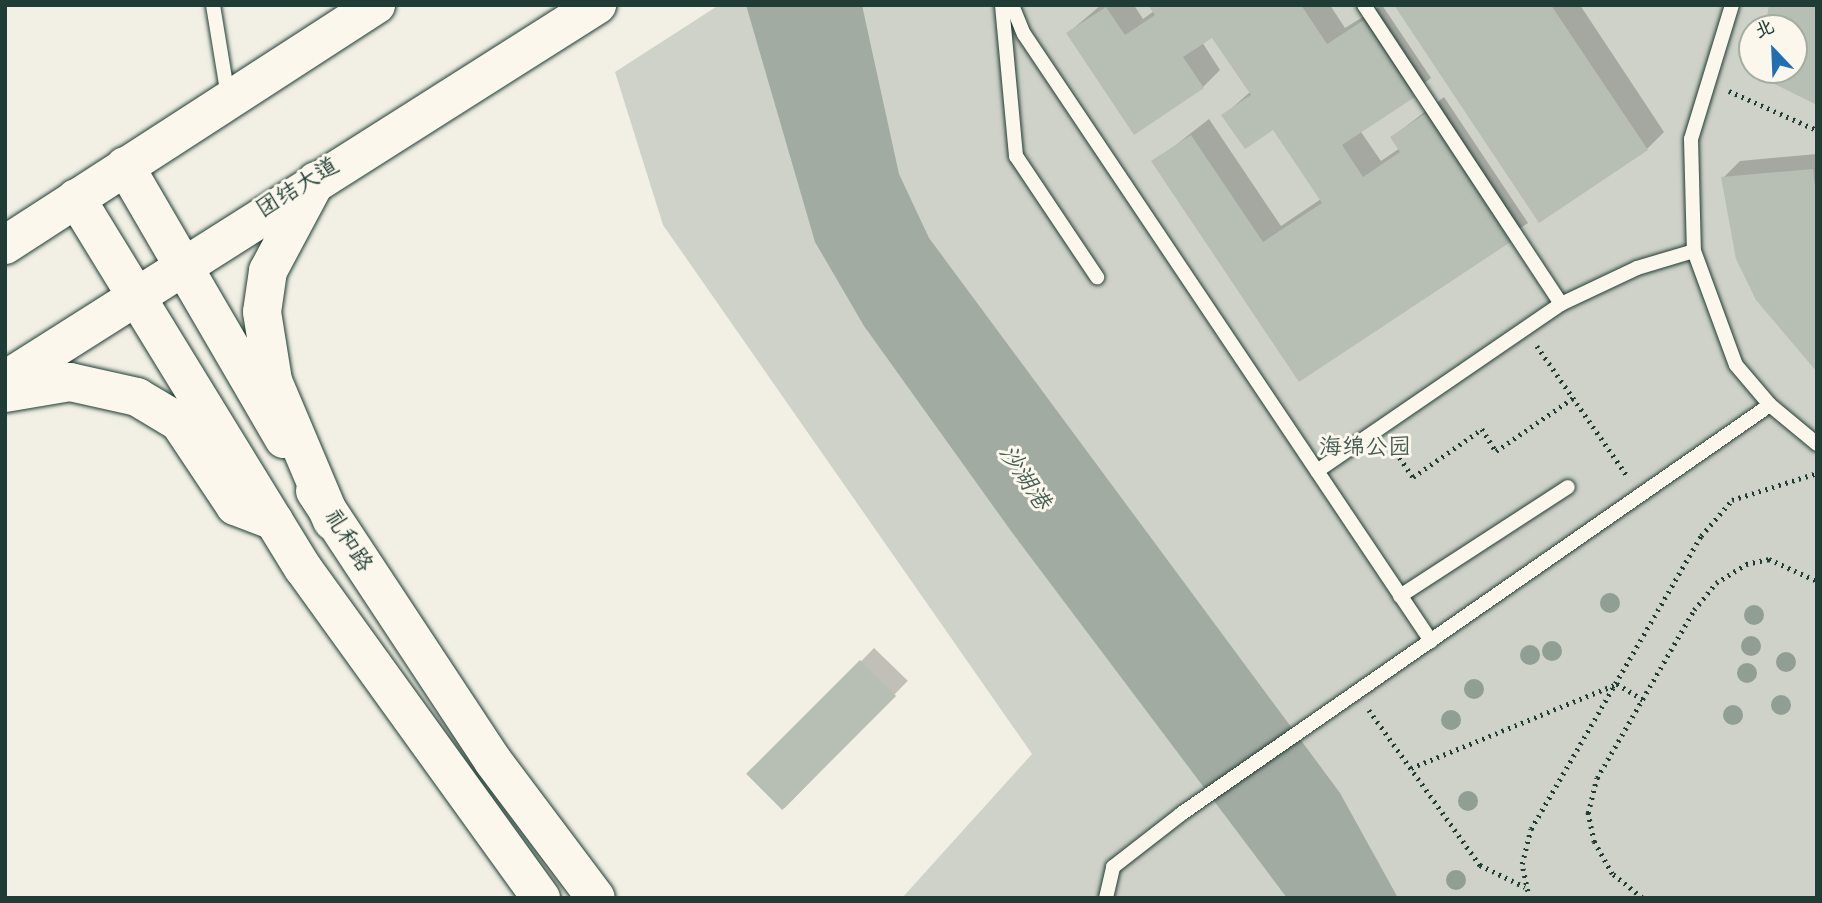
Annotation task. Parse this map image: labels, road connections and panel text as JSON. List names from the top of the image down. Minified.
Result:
{"streets":{"main road":["团结大道","礼和路"]},"crossings":[["团结大道","礼和路"]],"water":["沙湖港"],"parks":["海绵公园"],"north":"top left"}
